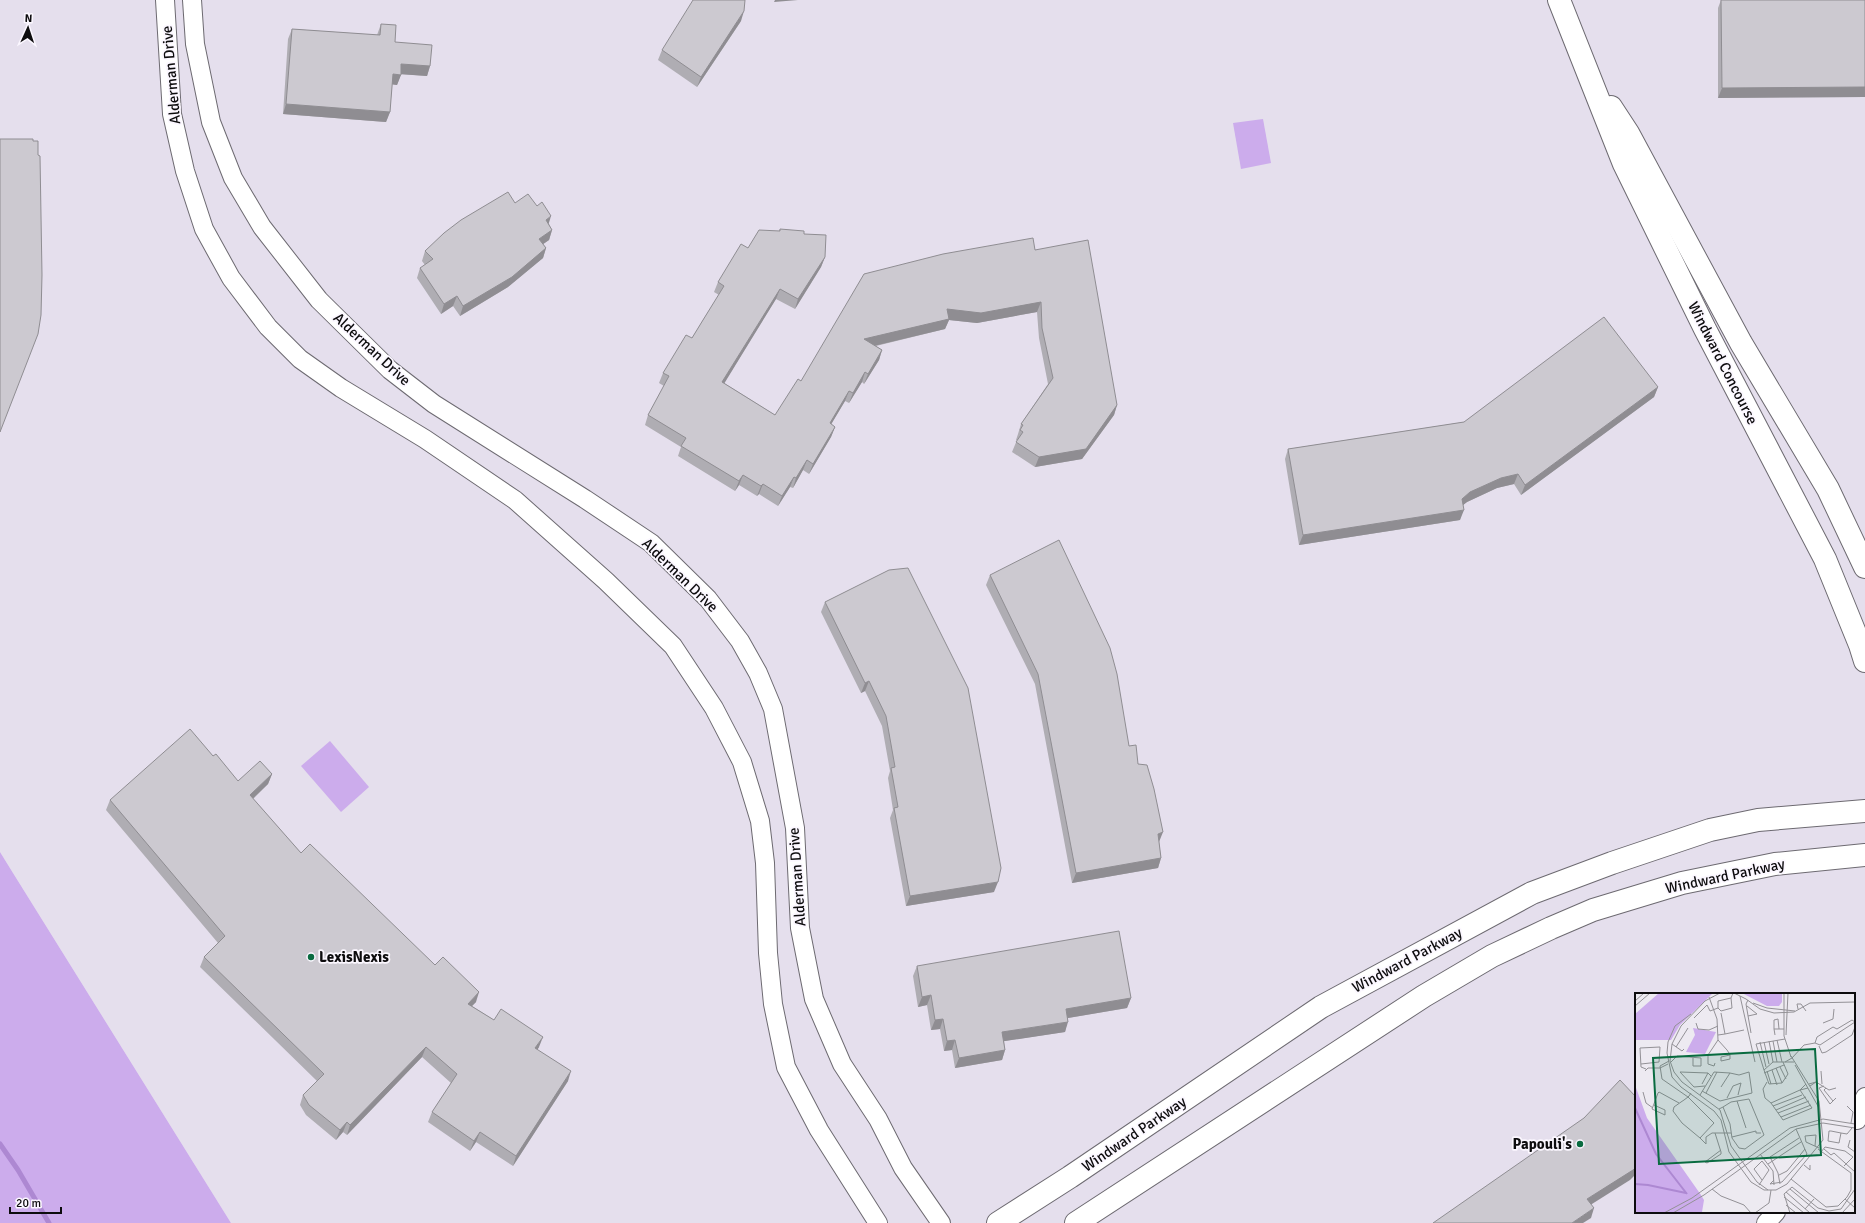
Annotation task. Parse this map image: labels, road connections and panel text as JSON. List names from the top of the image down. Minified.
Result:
{"streets":{"main road":["Windward Concourse","Windward Parkway"],"street":["Alderman Drive"]},"places":["LexisNexis","Papouli's"],"scale_bar":"20 m","north":"top"}
